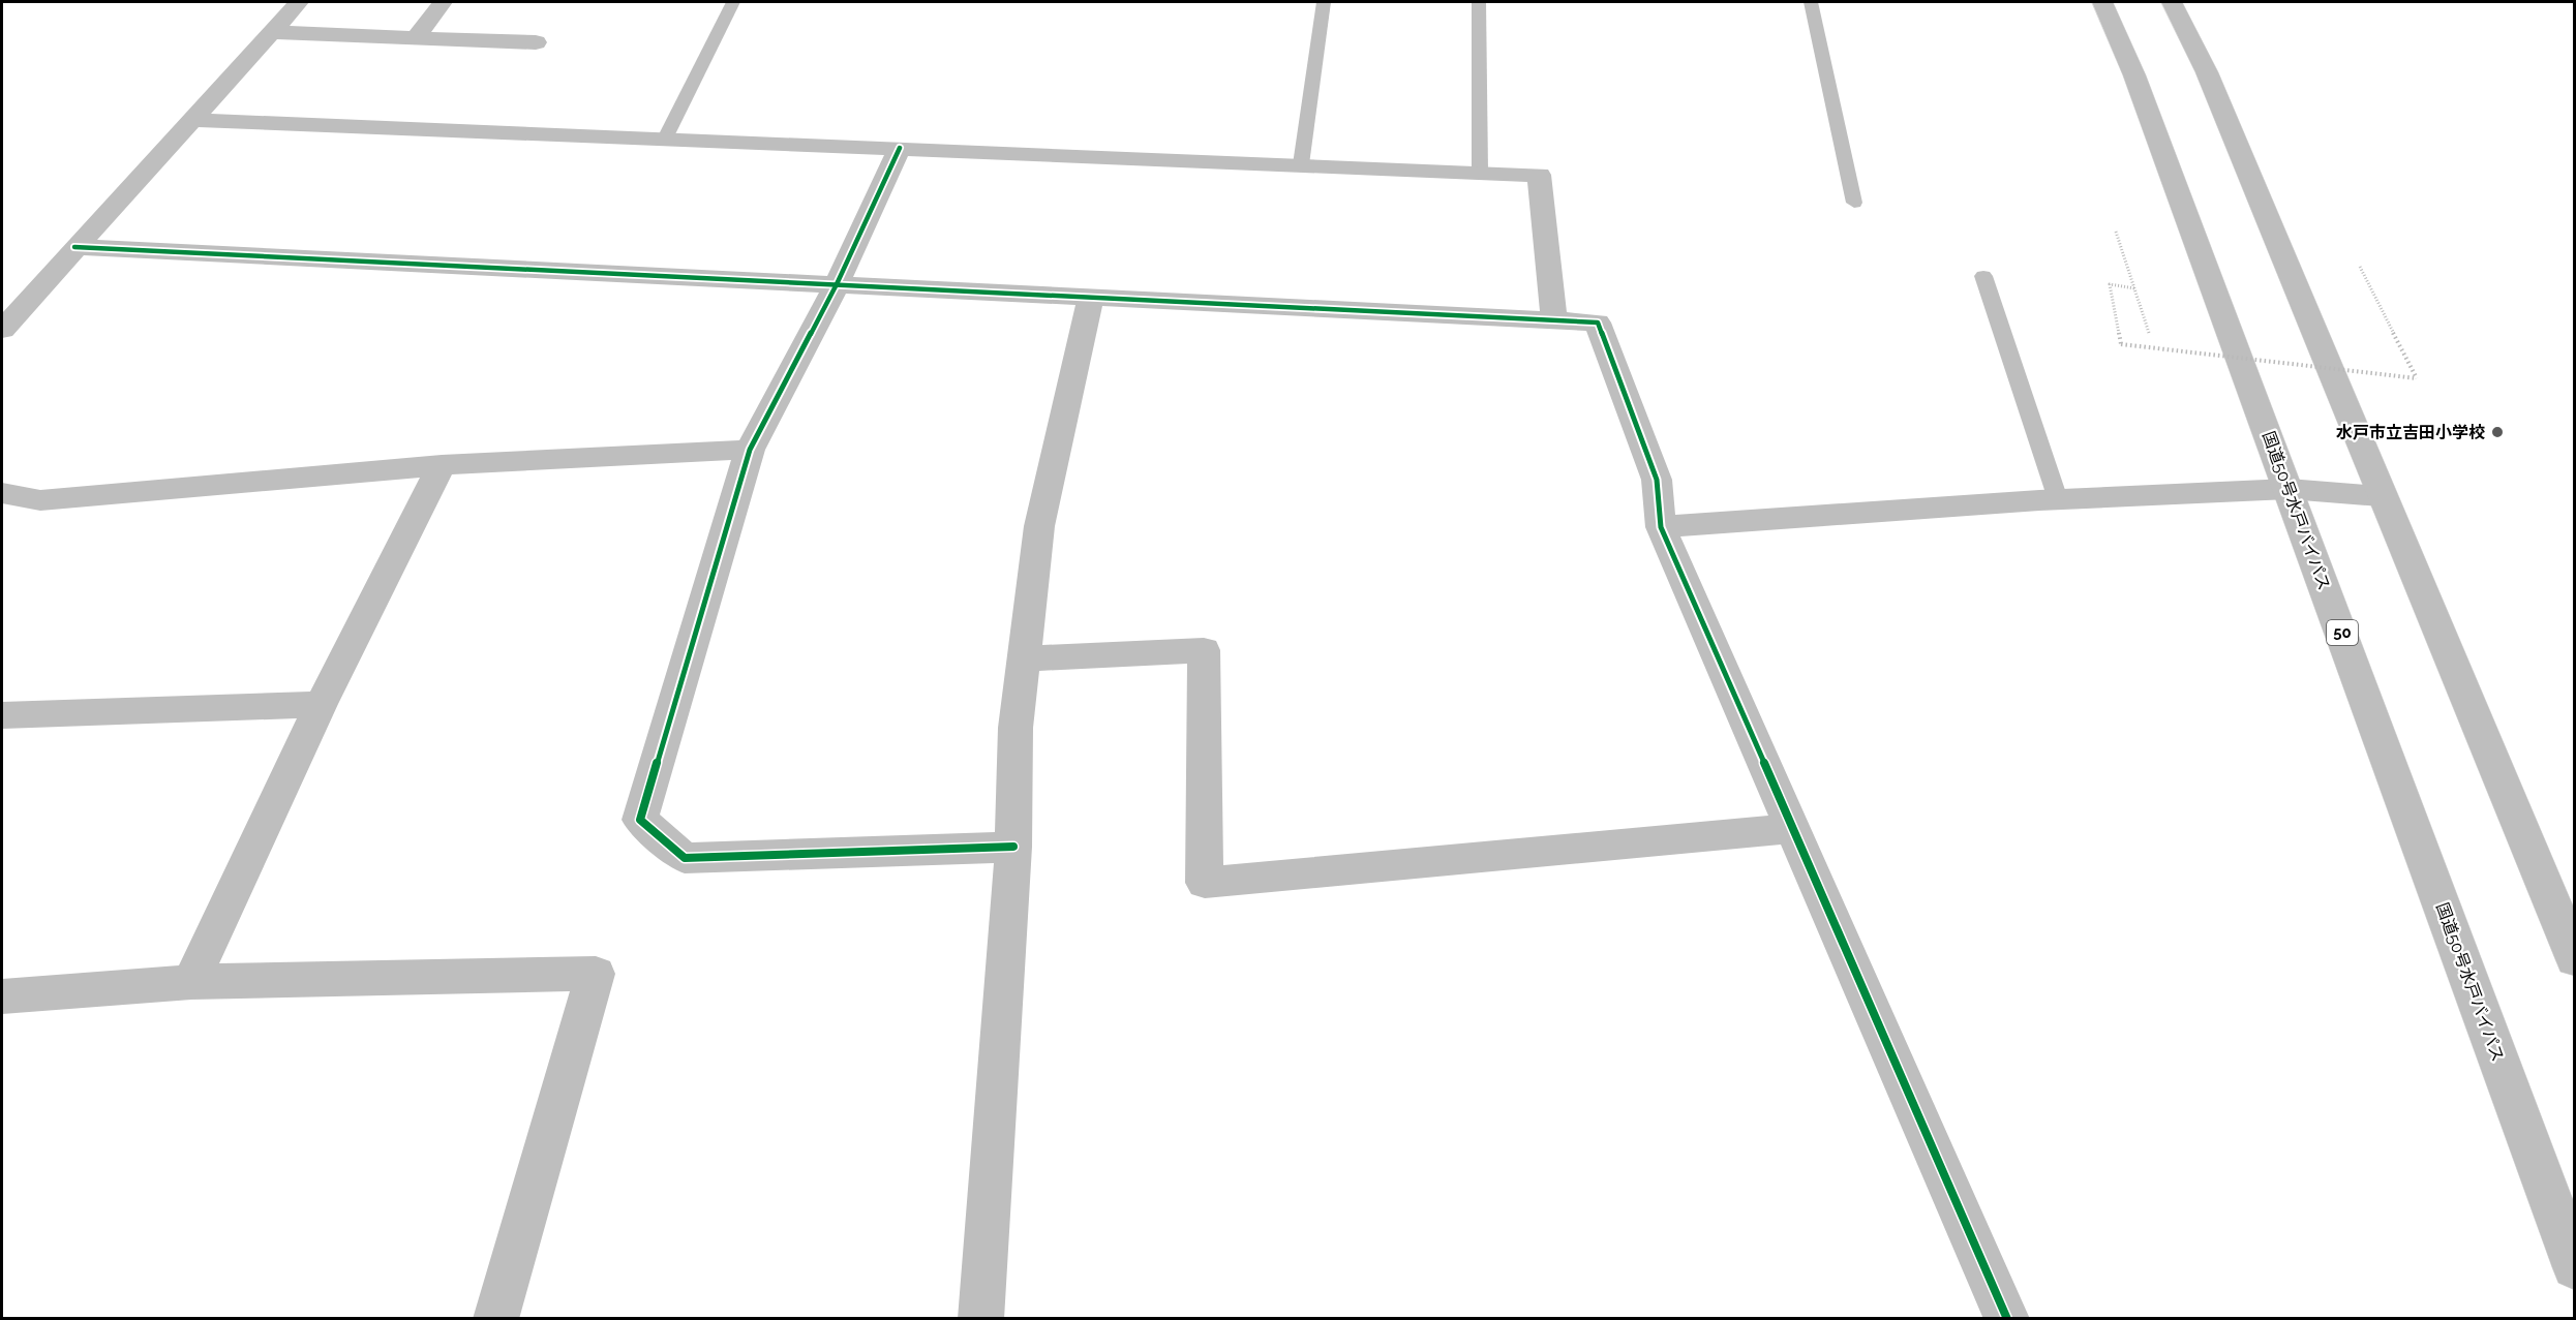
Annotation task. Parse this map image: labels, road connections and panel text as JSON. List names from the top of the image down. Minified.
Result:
{"streets":{"main road":["国道50号水戸バイパス","50"]},"places":["水戸市立吉田小学校"]}
